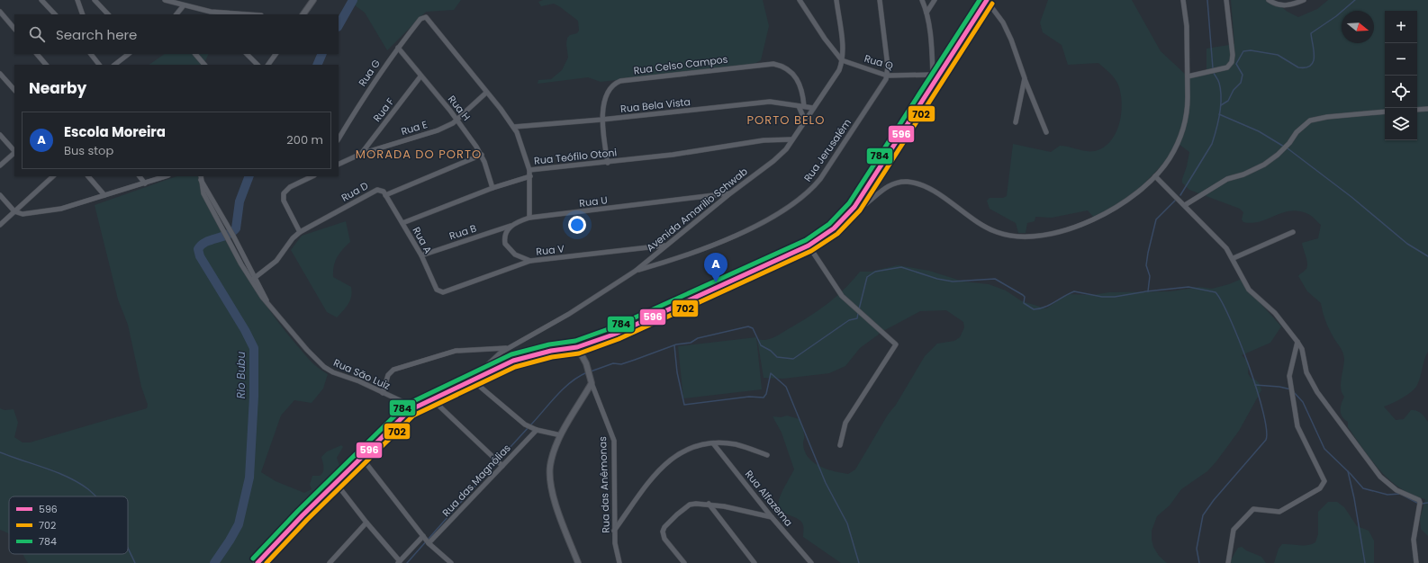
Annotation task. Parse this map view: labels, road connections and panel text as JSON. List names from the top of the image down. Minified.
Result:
{"streets":{"street":["Rua Q","Rua Celso Campos","Rua G","Rua Bela Vista","Rua H","Rua F","Rua E","Rua Jerusalém","Rua Teófilo Otoni","Rua D","Rua U","Avenida Amarilio Schwab","Rua B","Rua A","Rua V","Rua São Luiz","Rua das Magnólias","Rua das Anêmonas","Rua Alfazema"]},"crossings":[["Rua Q","Rua Jerusalém"],["Rua Q","Avenida Amarilio Schwab"],["Rua Celso Campos","Rua Bela Vista"],["Rua Celso Campos","Rua Teófilo Otoni"],["Rua G","Rua H"],["Rua G","Rua Teófilo Otoni"],["Rua Bela Vista","Rua Teófilo Otoni"],["Rua Bela Vista","Avenida Amarilio Schwab"],["Rua H","Rua F"],["Rua H","Rua E"],["Rua F","Rua E"],["Rua E","Rua Teófilo Otoni"],["Rua Jerusalém","Avenida Amarilio Schwab"],["Rua Teófilo Otoni","Avenida Amarilio Schwab"],["Rua D","Rua A"],["Rua D","Rua São Luiz"],["Rua U","Avenida Amarilio Schwab"],["Rua U","Rua B"],["Avenida Amarilio Schwab","Rua V"],["Rua B","Rua A"],["Rua A","Rua V"]],"districts":["PORTO BELO","MORADA DO PORTO"],"water":["Rio Bubu"],"lines":["transit line 596","transit line 784","transit line 702"],"legend":["596","702","784"],"north":"right","page":{"map_buttons":["+","−"],"search":"Search here","heading":"Nearby","list":[{"mark":"A","name":"Escola Moreira","note":"Bus stop","value":"200 m"}],"pins":"A"}}
